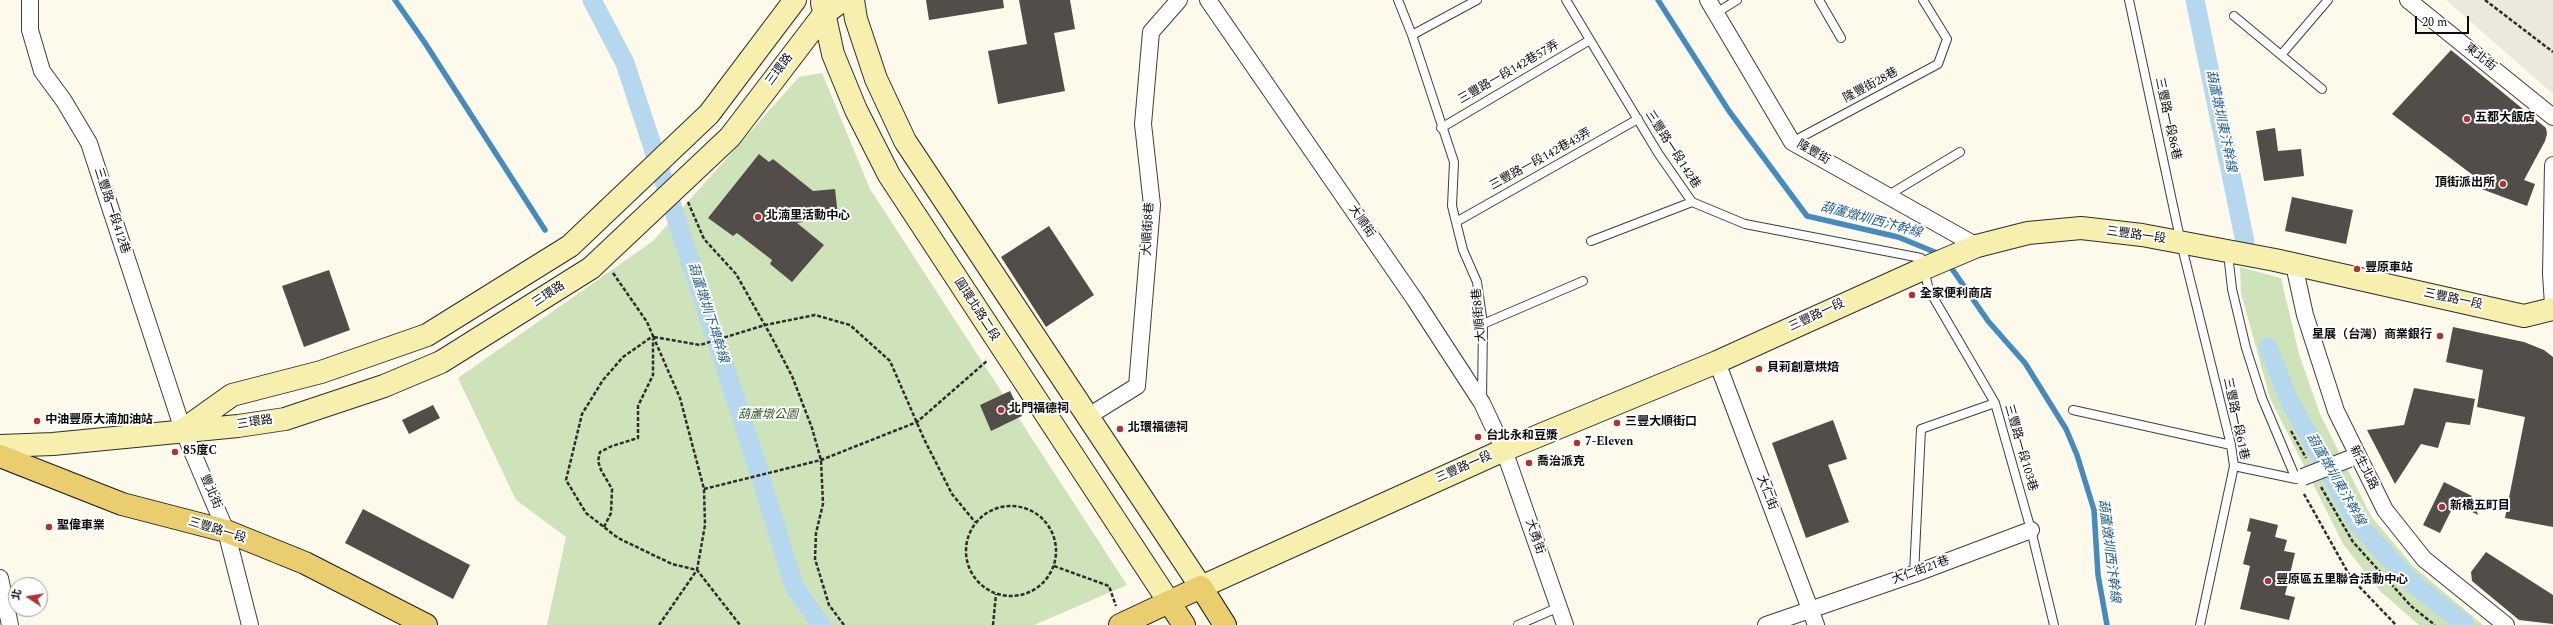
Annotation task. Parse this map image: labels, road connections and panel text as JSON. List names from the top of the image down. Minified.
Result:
{"streets":{"main road":["三豐路一段"],"street":["東北街","三環路","隆豐街","三豐路一段412巷","大順街","大順街8巷","圓環北路二段","新生北路","豐北街","大仁街","大勇街","大仁街21巷"],"lane":["三豐路一段142巷57弄","隆豐街28巷","三豐路一段86巷","三豐路一段142巷","三豐路一段142巷43弄","三豐路一段61巷","三豐路一段103巷"]},"crossings":[["三環路","三豐路一段412巷"],["三環路","圓環北路二段"],["三環路","豐北街"],["三豐路一段142巷57弄","三豐路一段142巷"],["三豐路一段142巷57弄","大順街8巷"],["隆豐街28巷","隆豐街"],["三豐路一段86巷","三豐路一段"],["三豐路一段86巷","三豐路一段61巷"],["三豐路一段142巷","三豐路一段142巷43弄"],["三豐路一段142巷","三豐路一段"],["三豐路一段142巷","三豐路一段103巷"],["隆豐街","三豐路一段"],["三豐路一段142巷43弄","大順街8巷"],["三豐路一段412巷","豐北街"],["大順街","大順街8巷"],["大順街","三豐路一段"],["大順街","大勇街"],["三豐路一段","圓環北路二段"],["三豐路一段","三豐路一段61巷"],["三豐路一段","三豐路一段103巷"],["三豐路一段","新生北路"],["三豐路一段","豐北街"],["三豐路一段","大仁街"],["三豐路一段","大勇街"],["三豐路一段103巷","大仁街21巷"],["大仁街","大仁街21巷"]],"water":["葫蘆墩圳東汴幹線","葫蘆燉圳西汴幹線","葫蘆墩圳下埤幹線"],"parks":["葫蘆墩公園"],"places":["五都大飯店","頂街派出所","北湳里活動中心","豐原車站","全家便利商店","星展（台灣）商業銀行","貝莉創意烘焙","北門福德祠","中油豐原大湳加油站","三豐大順街口","北環福德祠","台北永和豆漿","7-Eleven","85度C","喬治派克","新橋五町目","聖偉車業","豐原區五里聯合活動中心"],"scale_bar":"20 m","north":"left"}
